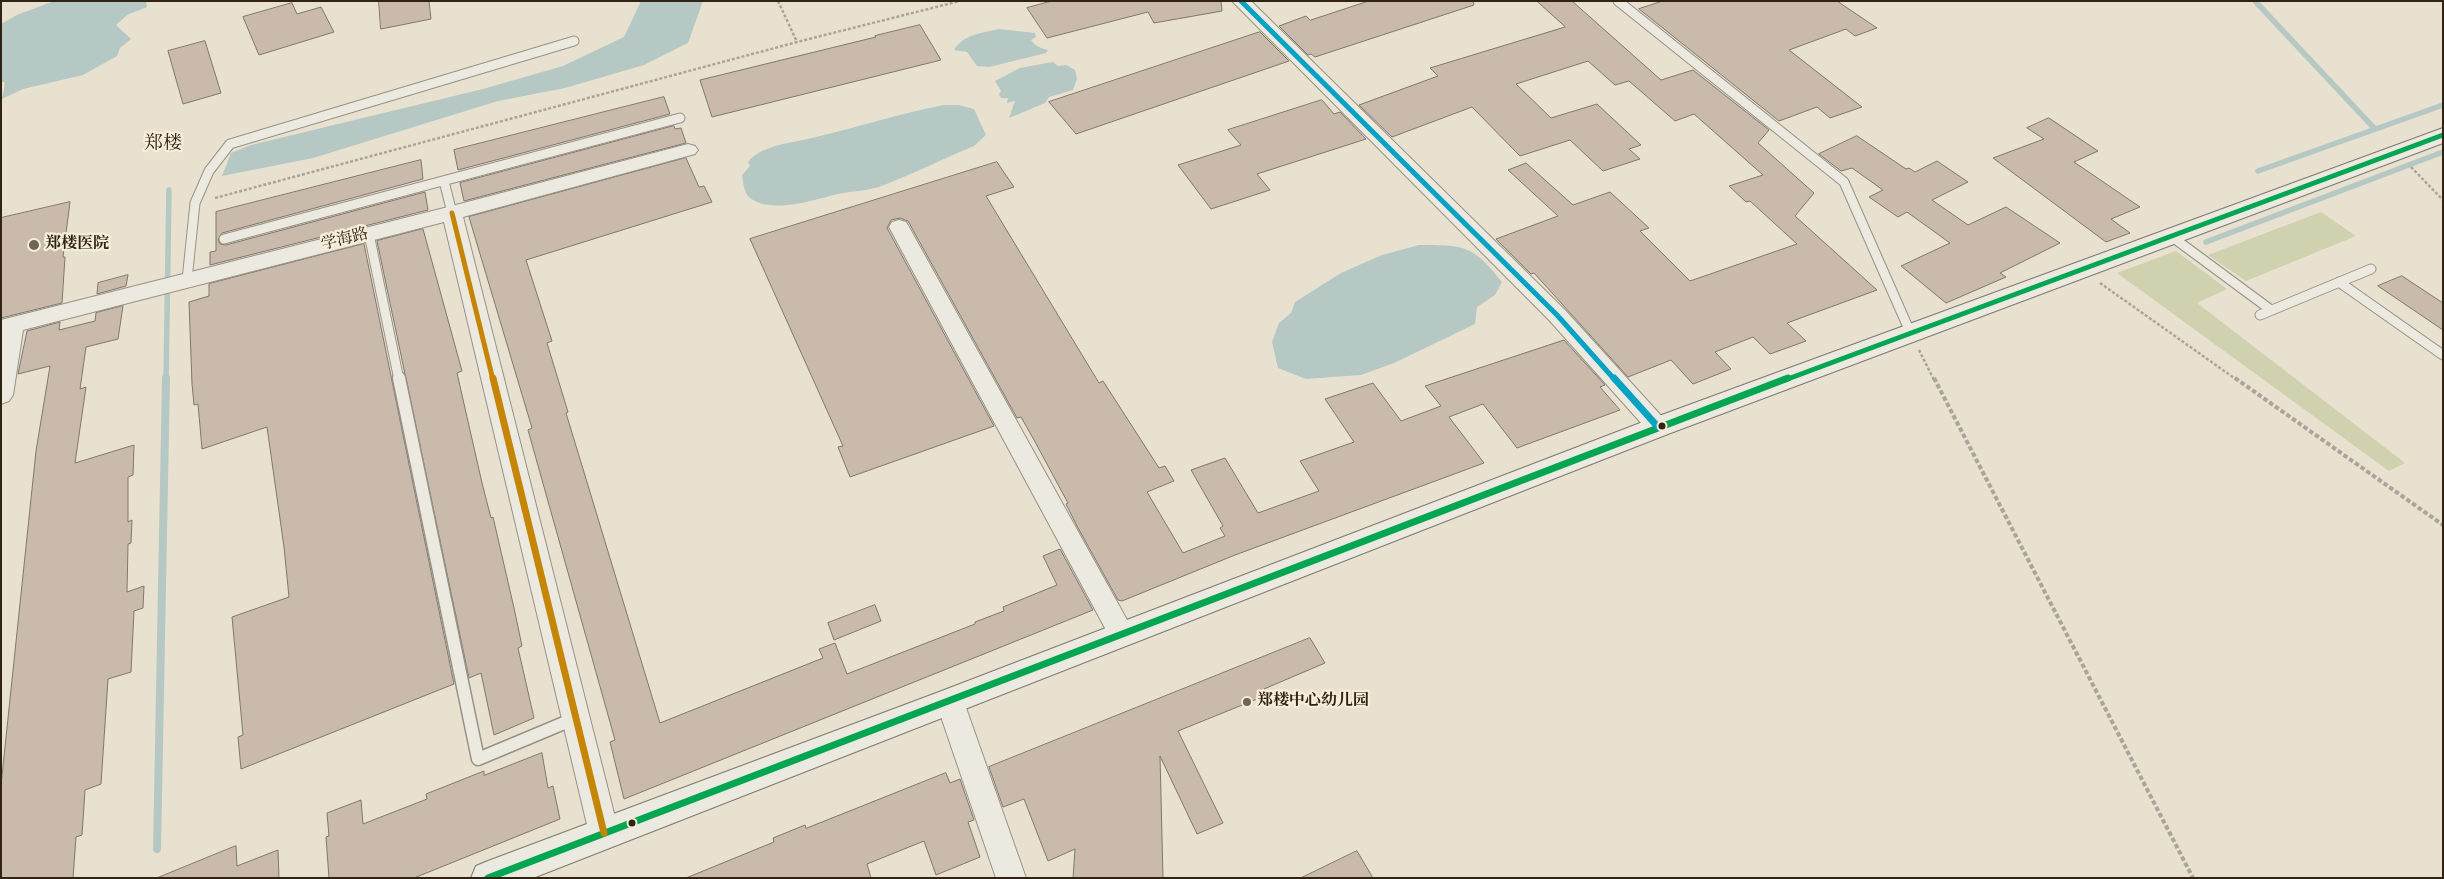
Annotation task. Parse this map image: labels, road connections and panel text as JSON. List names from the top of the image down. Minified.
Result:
{"streets":{"street":["学海路"]},"districts":["郑楼"],"places":["郑楼医院","郑楼中心幼儿园"]}
